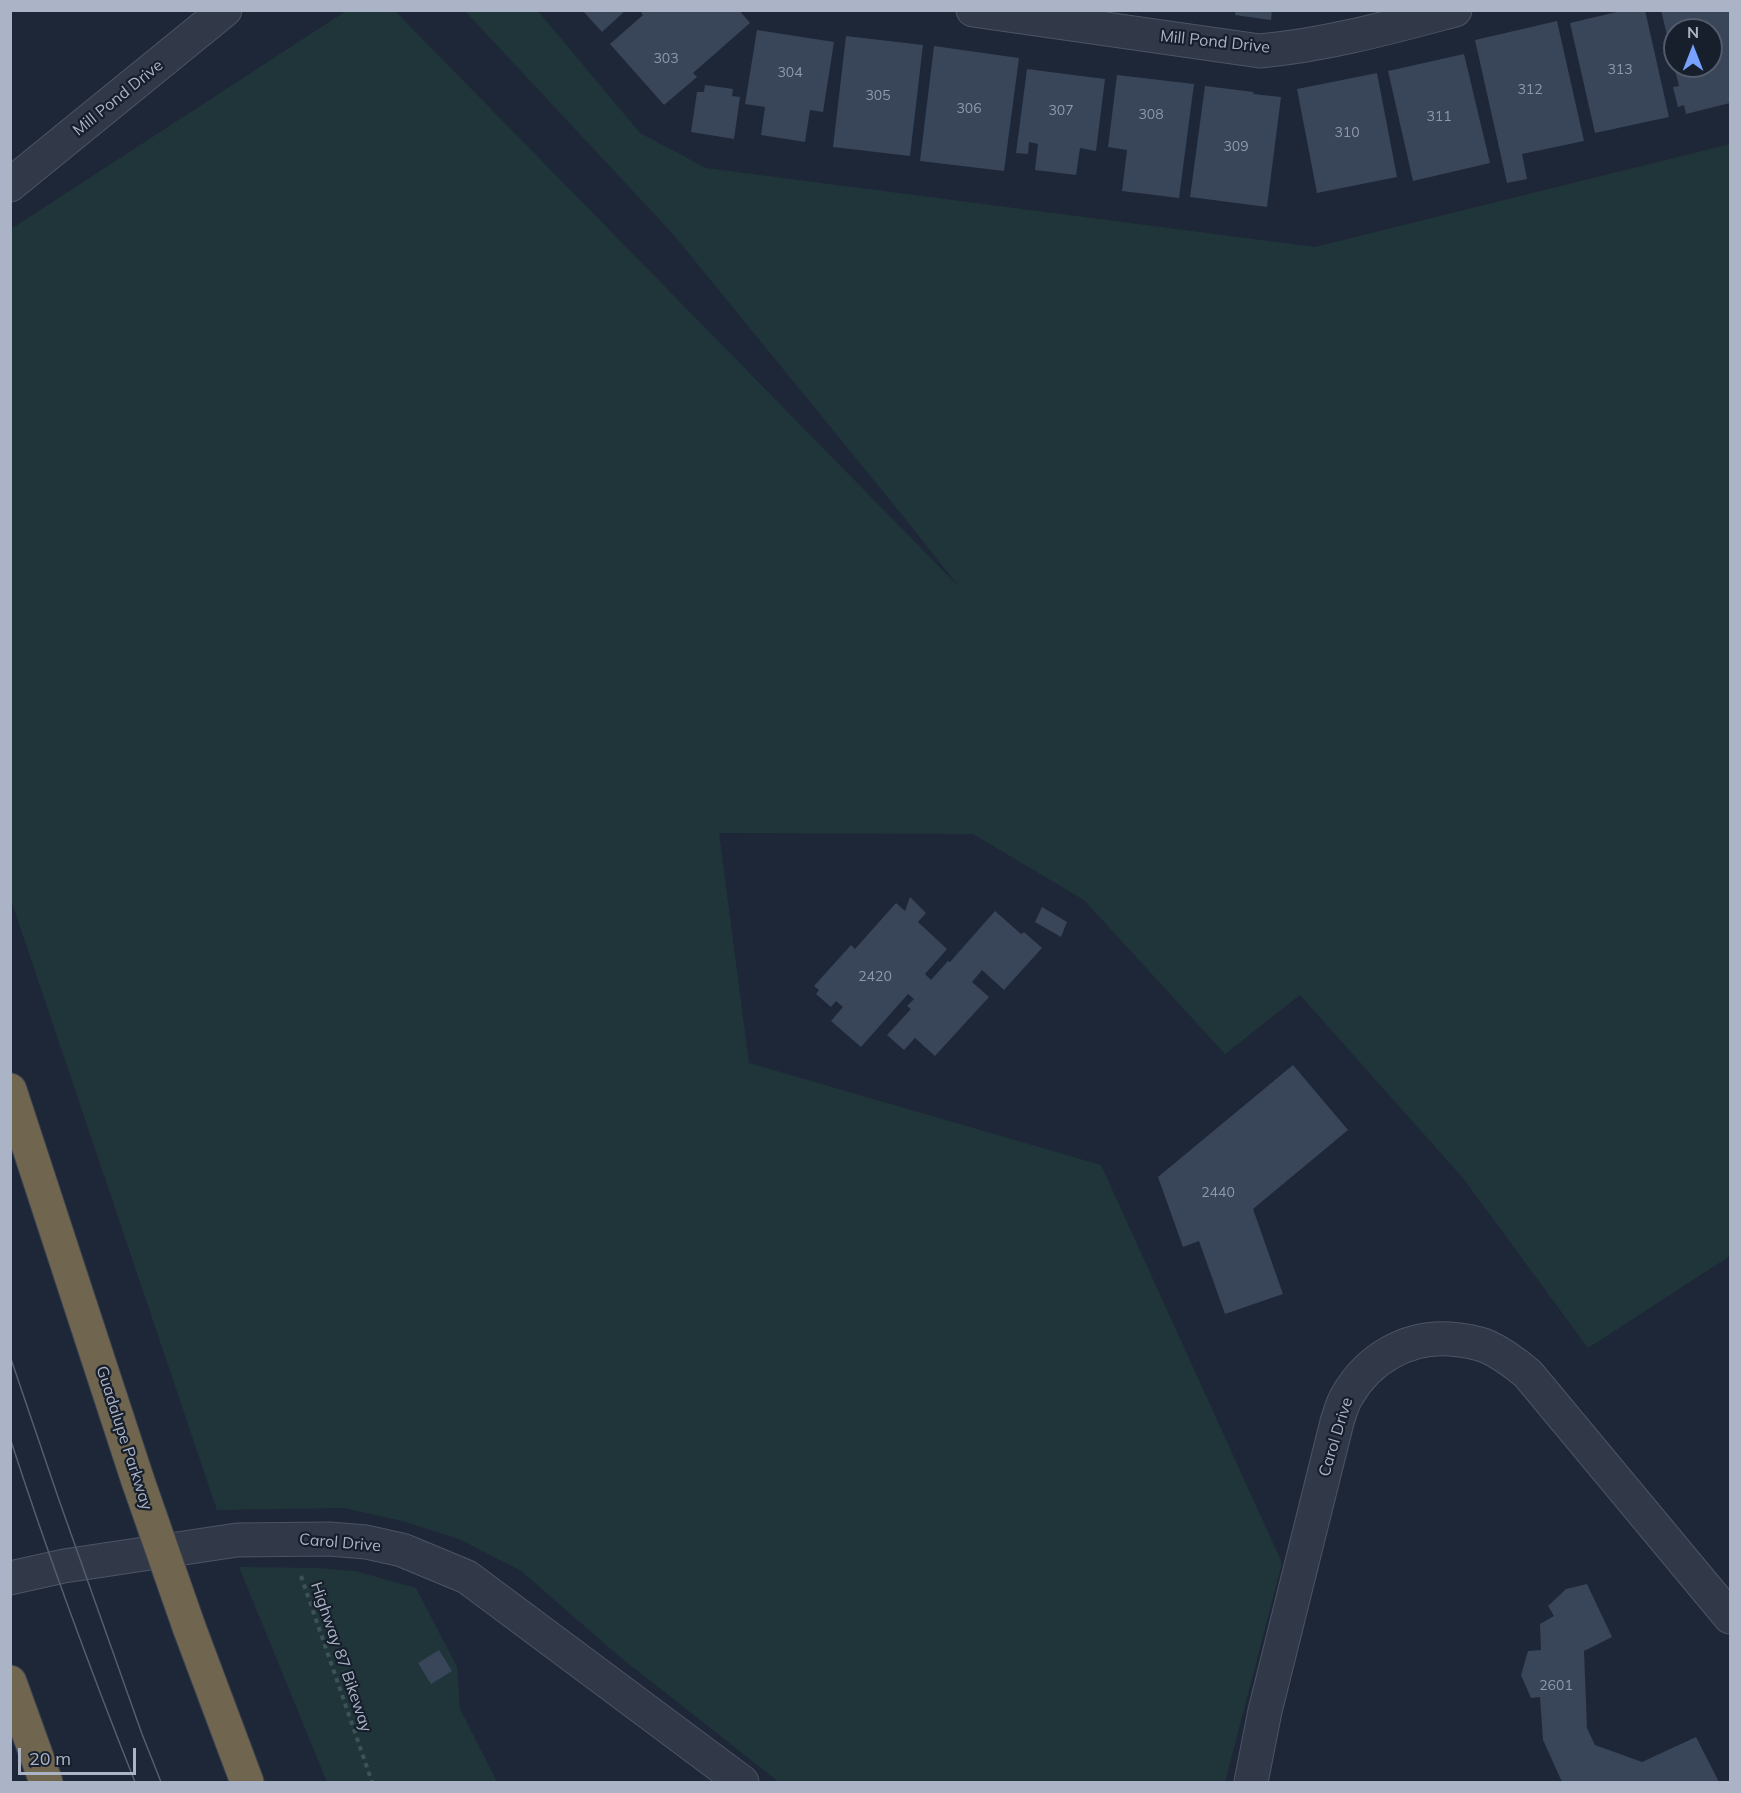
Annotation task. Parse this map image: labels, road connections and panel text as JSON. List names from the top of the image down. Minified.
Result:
{"streets":{"highway":["Guadalupe Parkway"],"street":["Mill Pond Drive","Carol Drive"],"path":["Highway 87 Bikeway"]},"crossings":[["Carol Drive","Highway 87 Bikeway"]],"house_numbers":["303","313","304","312","305","306","307","308","311","310","309","2420","2440","2601"],"scale_bar":"20 m","north":"top"}
